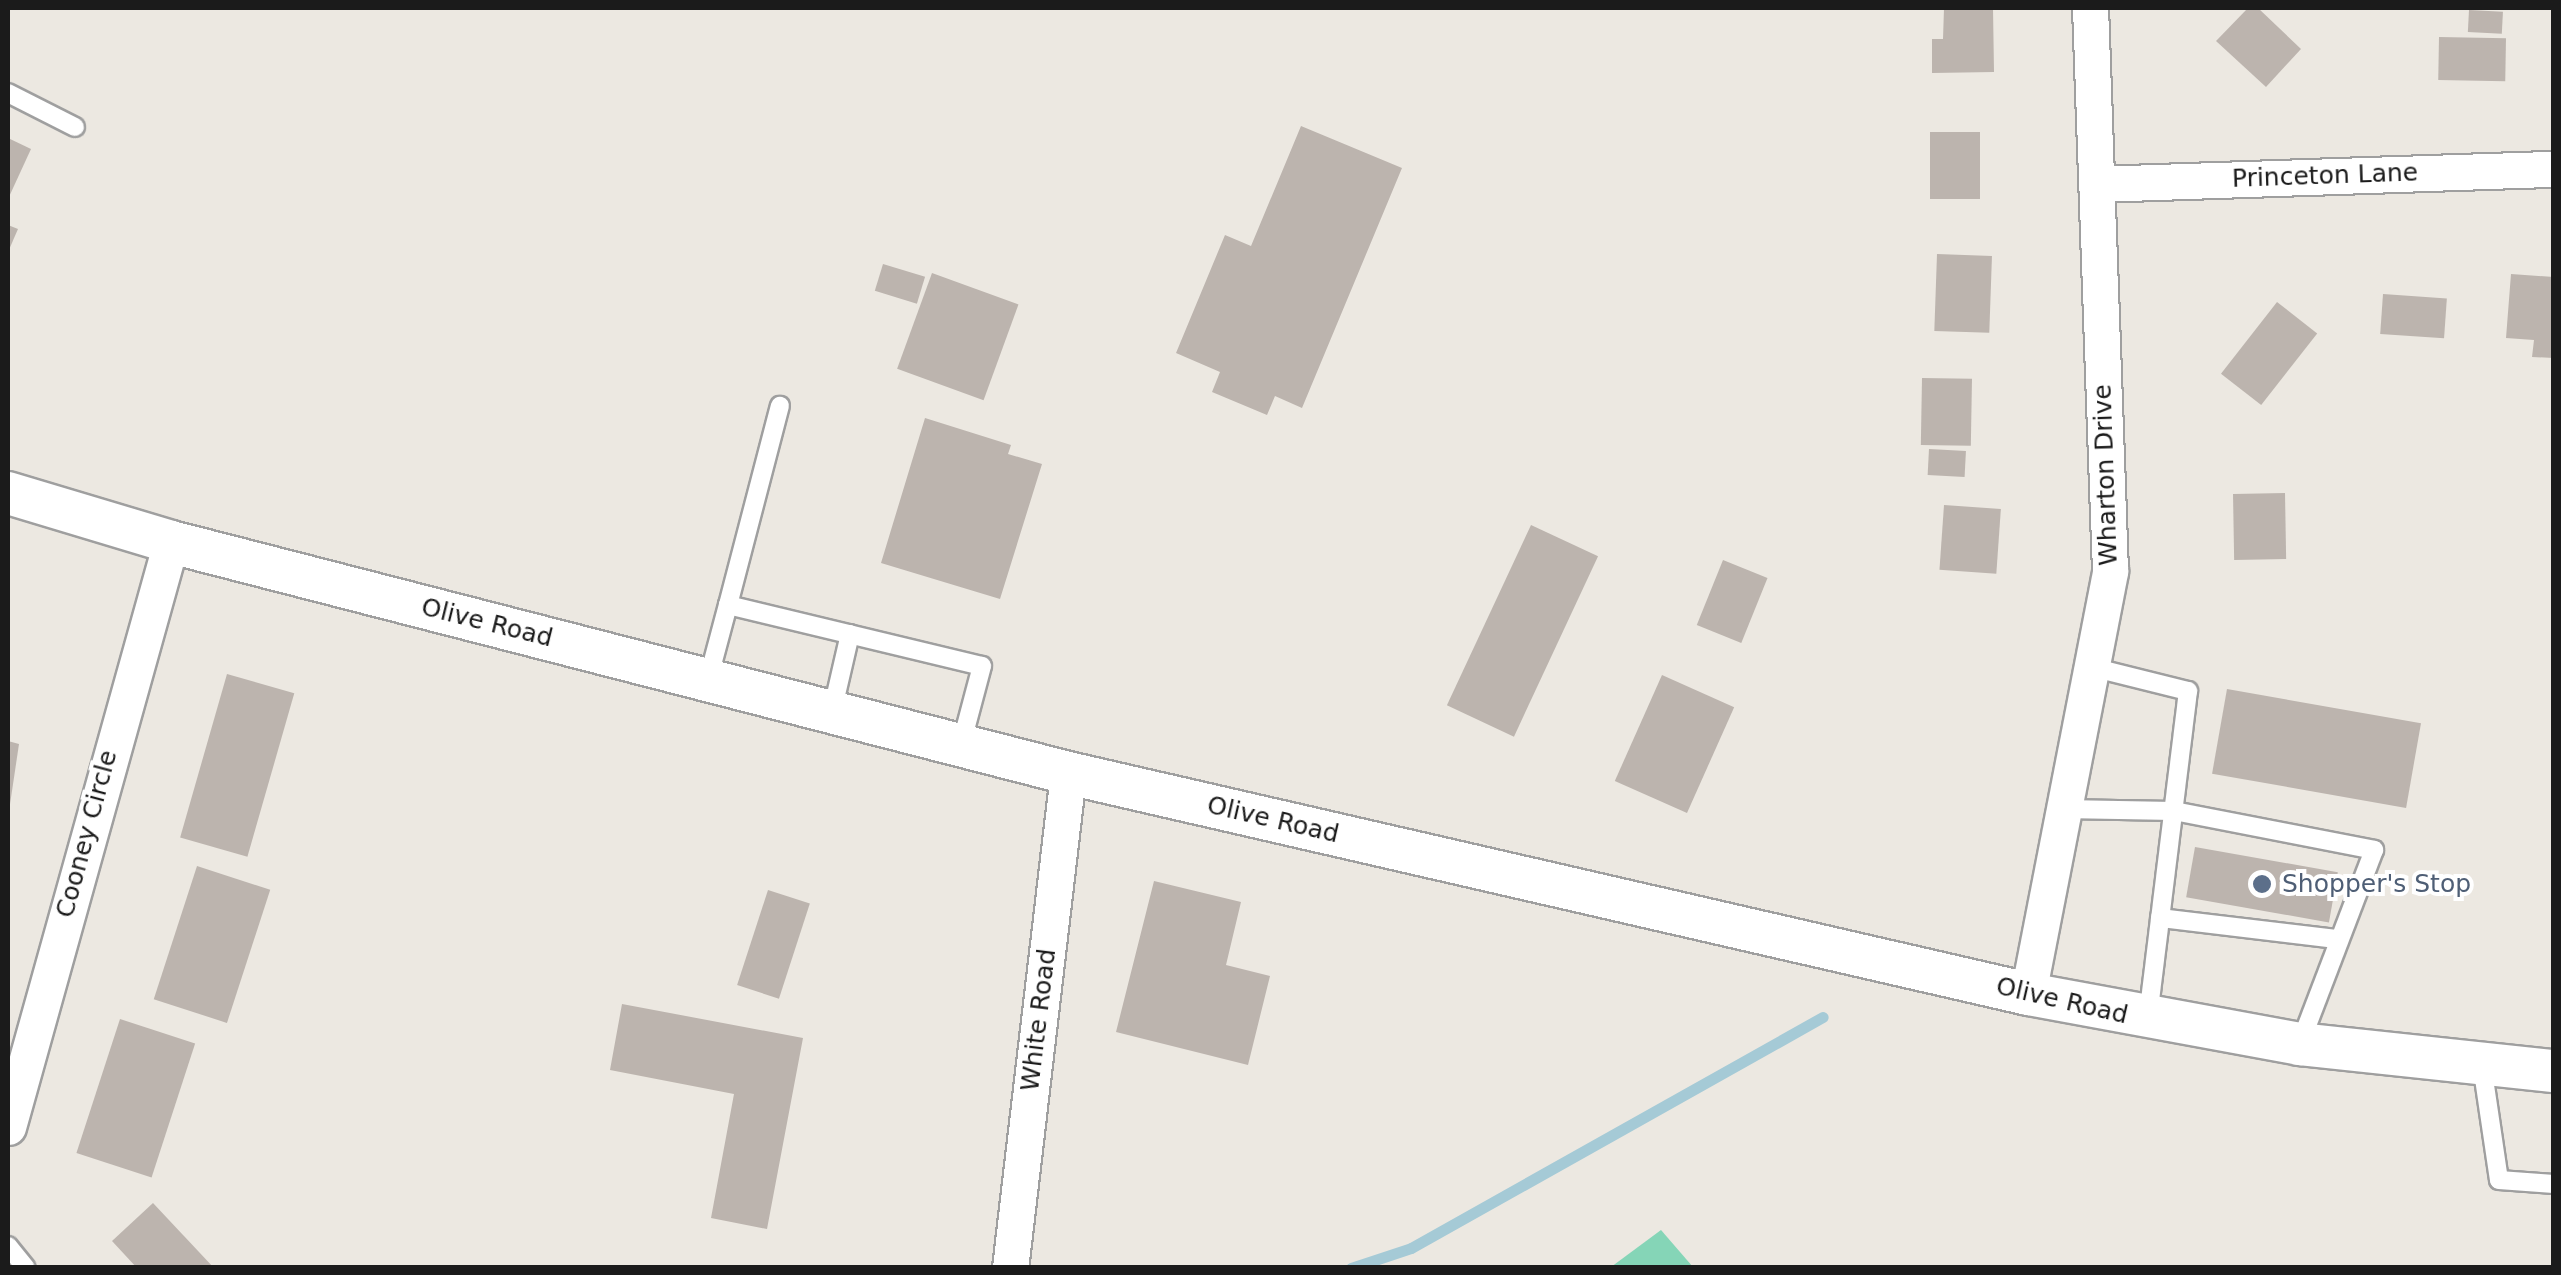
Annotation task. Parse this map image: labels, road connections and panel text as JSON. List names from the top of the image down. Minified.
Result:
{"streets":{"street":["Princeton Lane","Wharton Drive","Olive Road","Cooney Circle","White Road"]},"crossings":[["Princeton Lane","Wharton Drive"],["Wharton Drive","Olive Road"],["Olive Road","Cooney Circle"],["Olive Road","White Road"]],"places":["Shopper's Stop"]}
